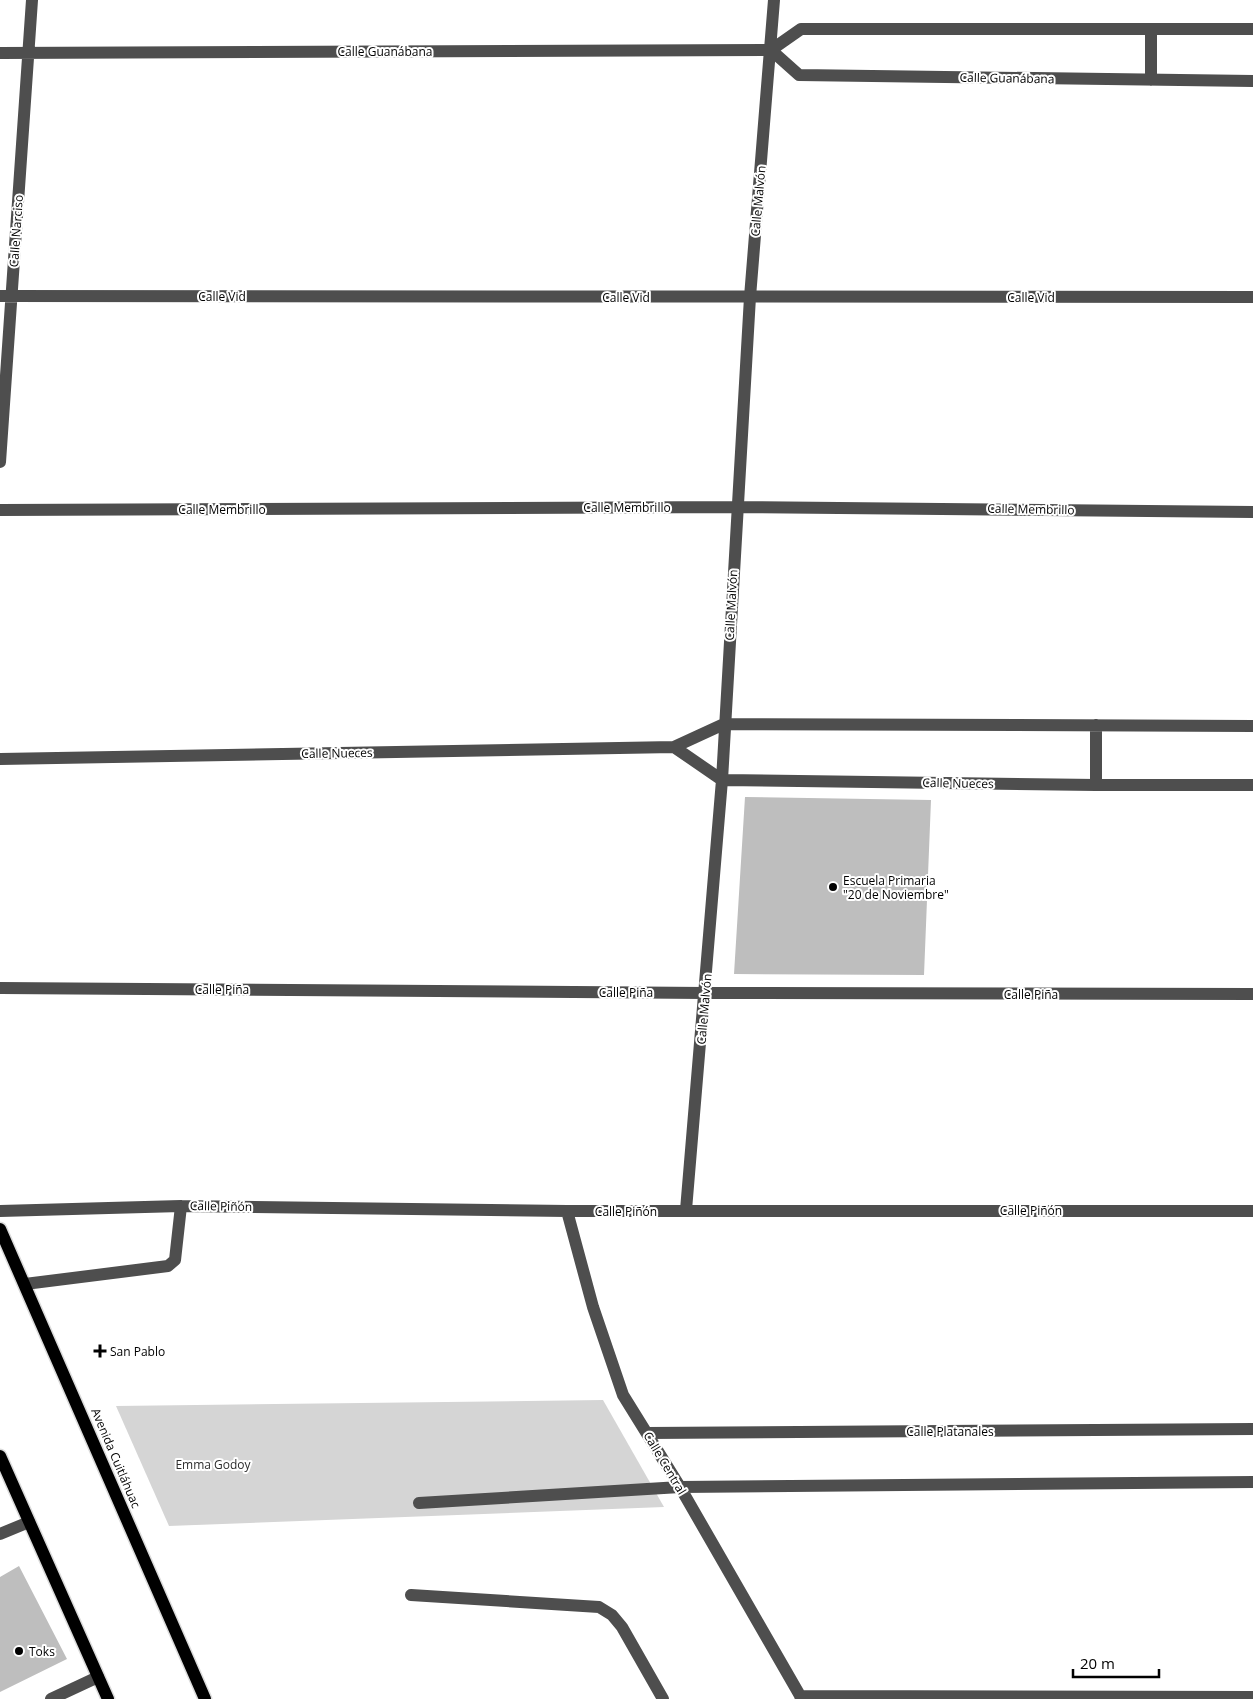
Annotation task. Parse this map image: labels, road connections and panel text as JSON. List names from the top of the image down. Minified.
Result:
{"streets":{"main road":["Avenida Cuitláhuac"],"street":["Calle Guanábana","Calle Malvón","Calle Narciso","Calle Vid","Calle Membrillo","Calle Nueces","Calle Piña","Calle Piñón","Calle Platanales","Calle Central"]},"crossings":[["Calle Guanábana","Calle Malvón"],["Calle Guanábana","Calle Narciso"],["Calle Malvón","Calle Vid"],["Calle Malvón","Calle Membrillo"],["Calle Malvón","Calle Nueces"],["Calle Malvón","Calle Piña"],["Calle Malvón","Calle Piñón"],["Calle Narciso","Calle Vid"],["Calle Piñón","Calle Central"],["Calle Platanales","Calle Central"]],"parks":["Emma Godoy"],"places":{"other":["Escuela Primaria \"20 de Noviembre\"","Toks"],"health":["San Pablo"]},"scale_bar":"20 m"}
